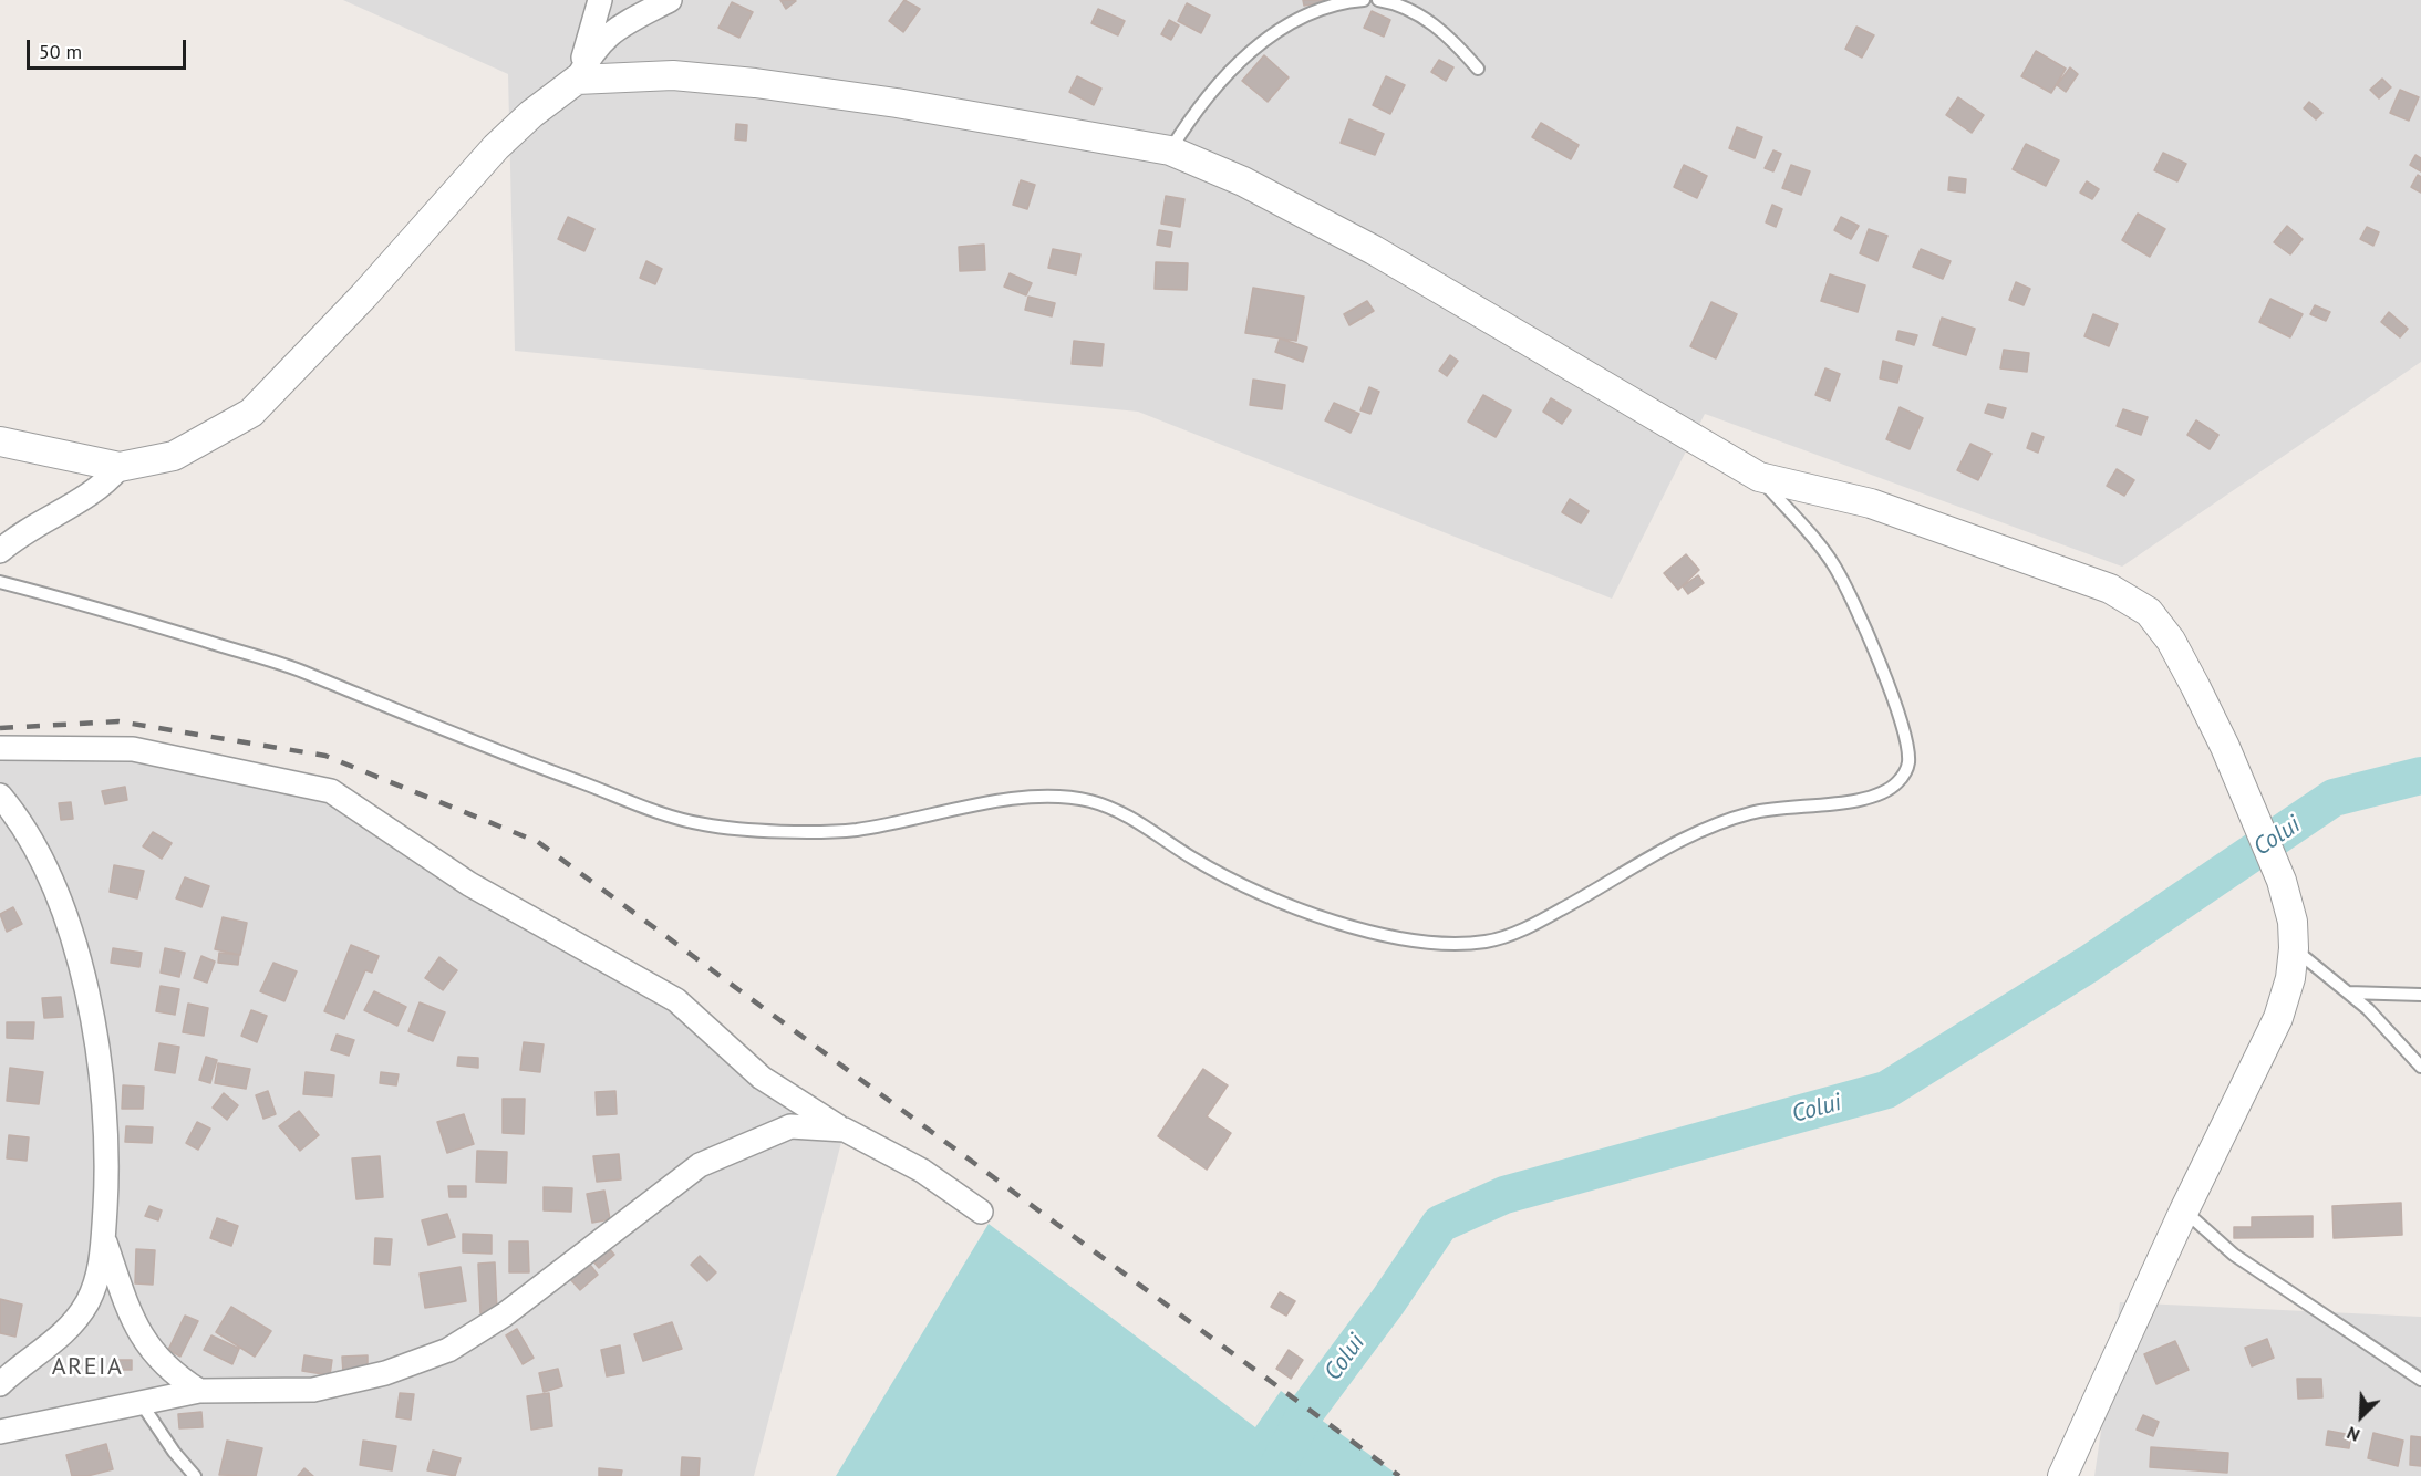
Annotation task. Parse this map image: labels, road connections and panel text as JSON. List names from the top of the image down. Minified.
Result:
{"districts":["AREIA"],"water":["Colui"],"scale_bar":"50 m","north":"bottom left"}
